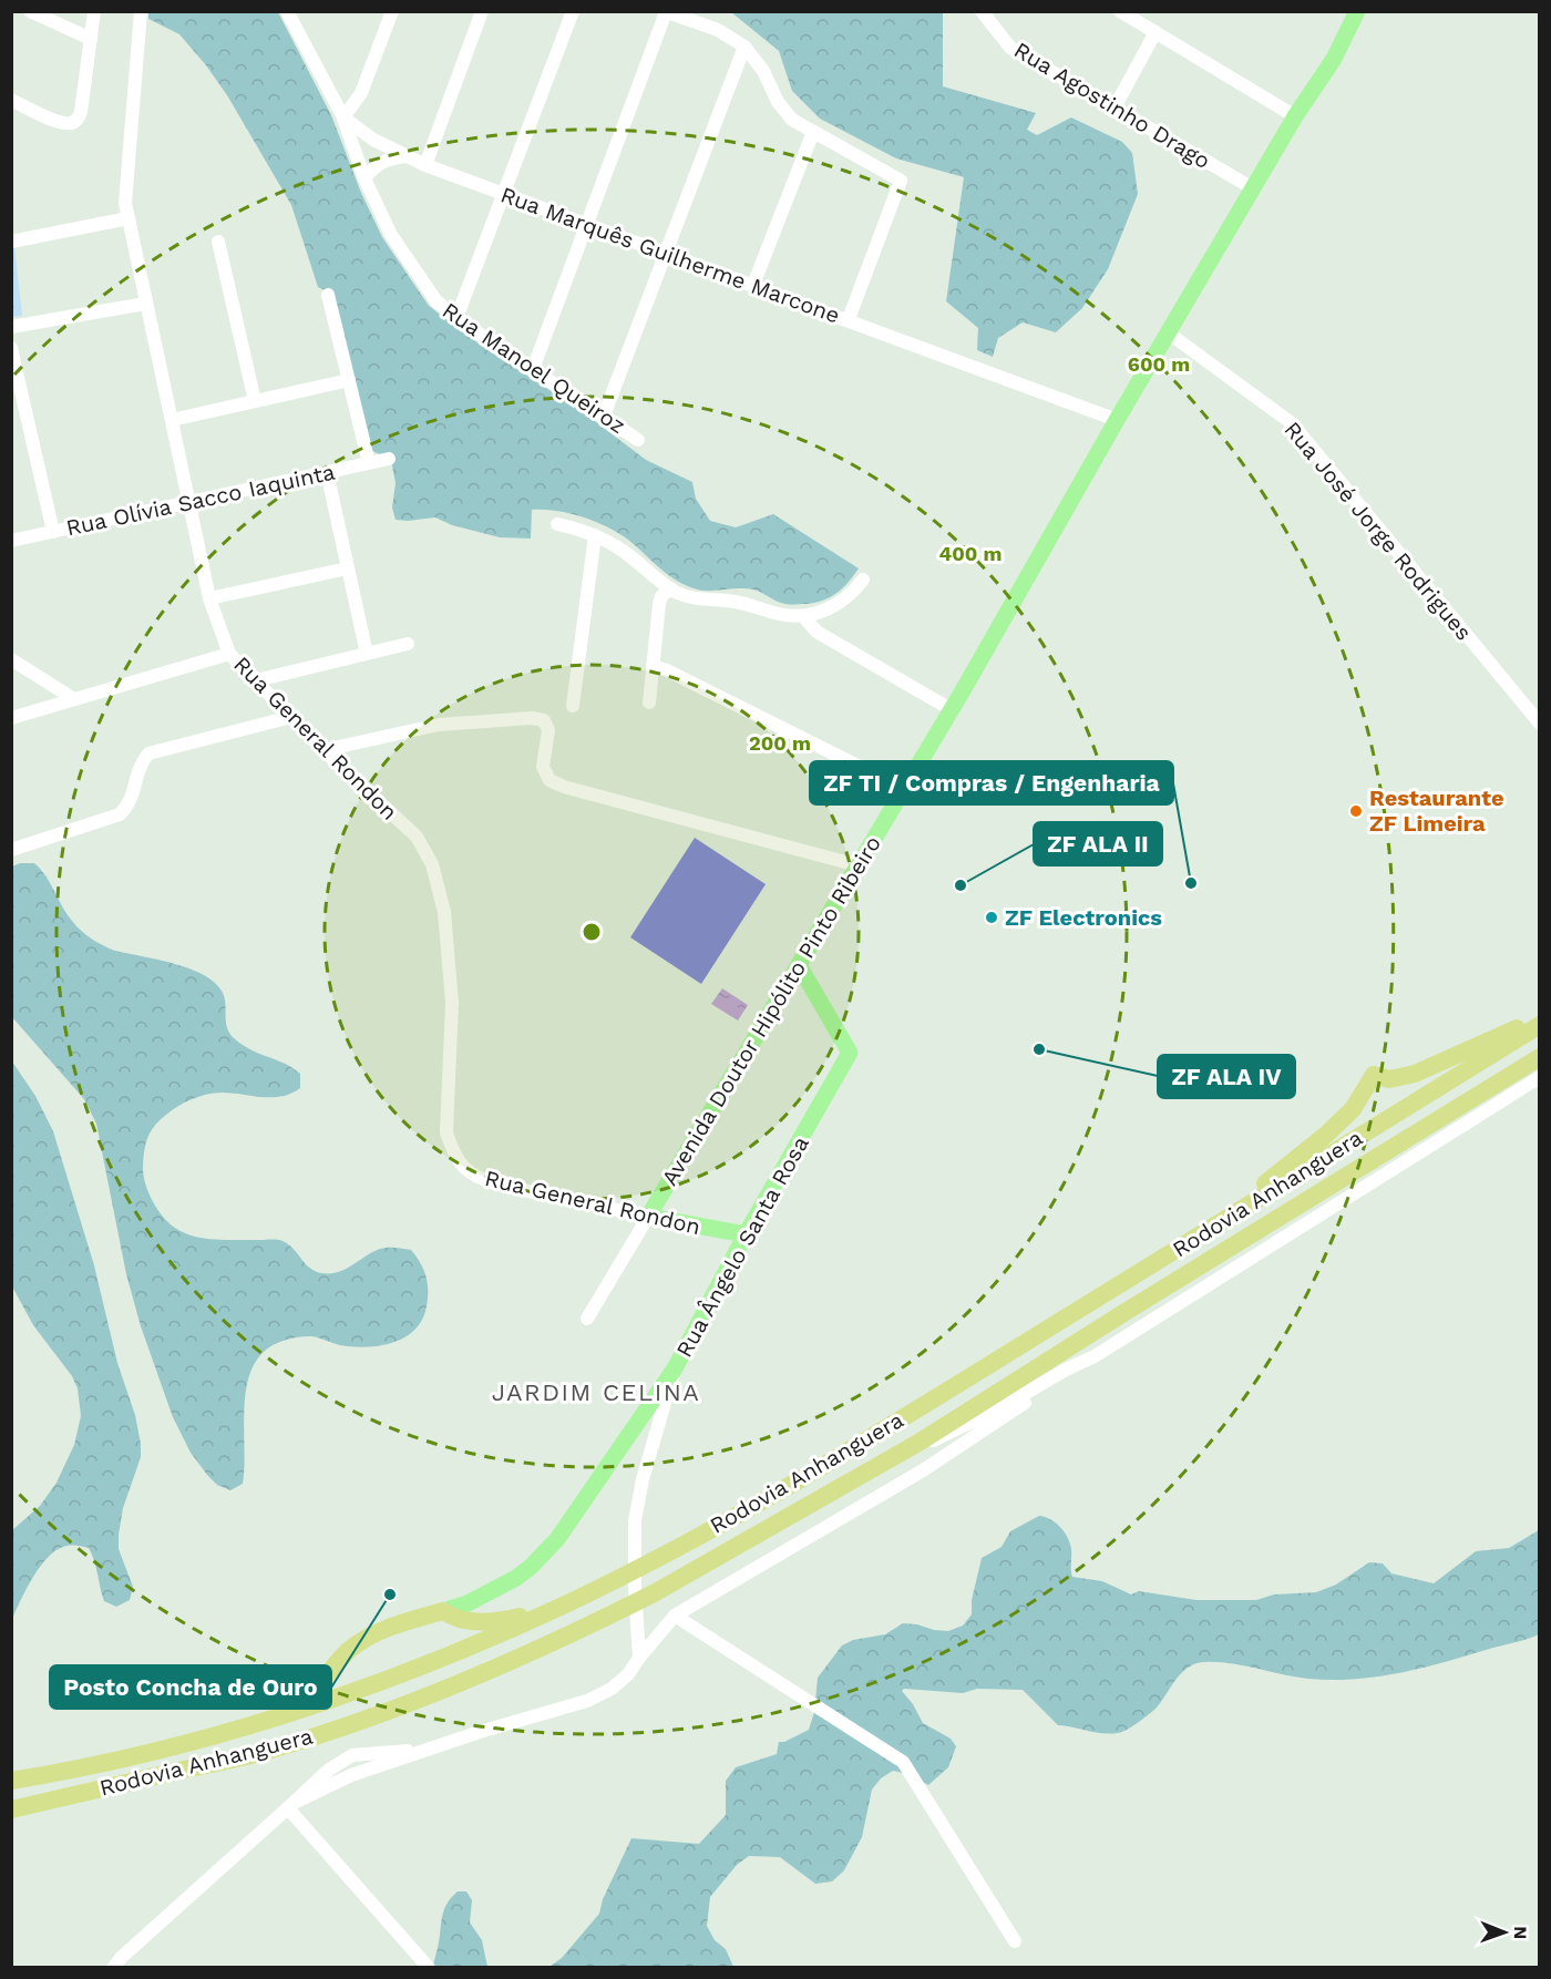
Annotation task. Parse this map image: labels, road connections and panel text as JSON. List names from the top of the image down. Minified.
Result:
{"streets":{"highway":["Rodovia Anhanguera"],"main road":["Rua General Rondon","Avenida Doutor Hipólito Pinto Ribeiro","Rua Ângelo Santa Rosa"],"street":["Rua Agostinho Drago","Rua Marquês Guilherme Marcone","Rua Manoel Queiroz","Rua Olívia Sacco Iaquinta","Rua José Jorge Rodrigues"]},"crossings":[["Rua Agostinho Drago","Avenida Doutor Hipólito Pinto Ribeiro"],["Rua Marquês Guilherme Marcone","Rua Manoel Queiroz"],["Rua Marquês Guilherme Marcone","Avenida Doutor Hipólito Pinto Ribeiro"],["Rua Olívia Sacco Iaquinta","Rua General Rondon"],["Rua José Jorge Rodrigues","Avenida Doutor Hipólito Pinto Ribeiro"],["Rua General Rondon","Avenida Doutor Hipólito Pinto Ribeiro"],["Rua General Rondon","Rua Ângelo Santa Rosa"],["Avenida Doutor Hipólito Pinto Ribeiro","Rua Ângelo Santa Rosa"]],"districts":["JARDIM CELINA"],"places":["Restaurante ZF Limeira","ZF TI / Compras / Engenharia","ZF ALA II","ZF Electronics","ZF ALA IV","Posto Concha de Ouro"],"north":"right","rings":["600 m","400 m","200 m"]}
